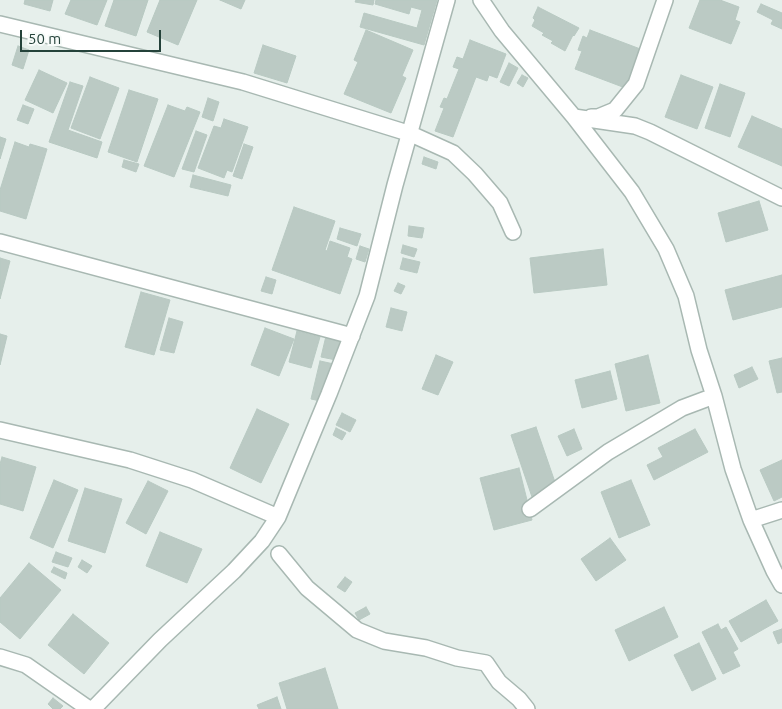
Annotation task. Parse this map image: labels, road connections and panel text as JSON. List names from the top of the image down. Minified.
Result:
{"scale_bar":"50 m"}
